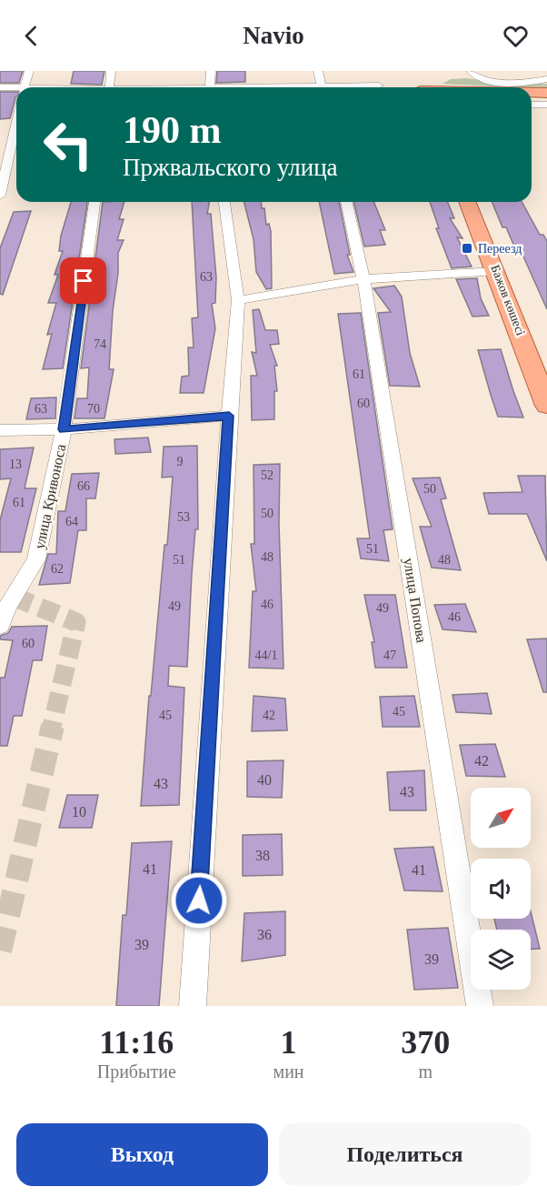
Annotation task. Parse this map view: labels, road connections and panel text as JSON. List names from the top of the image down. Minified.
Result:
{"streets":{"main road":["Бажов көшесі"],"street":["улица Кривоноса","улица Попова"]},"places":{"transit":["Переезд"]},"house_numbers":["63","74","61","60","63","70","9","13","52","66","50","61","50","53","64","51","48","51","48","62","46","49","49","46","60","44/1","47","45","45","42","42","40","43","43","10","38","41","41","36","39","39"],"north":"top right","page":{"header":"Navio","turn":["190 m","Пржвальского улица"],"eta":["11:16","Прибытие","1","мин","370","m"],"buttons":["Выход","Поделиться"]}}
